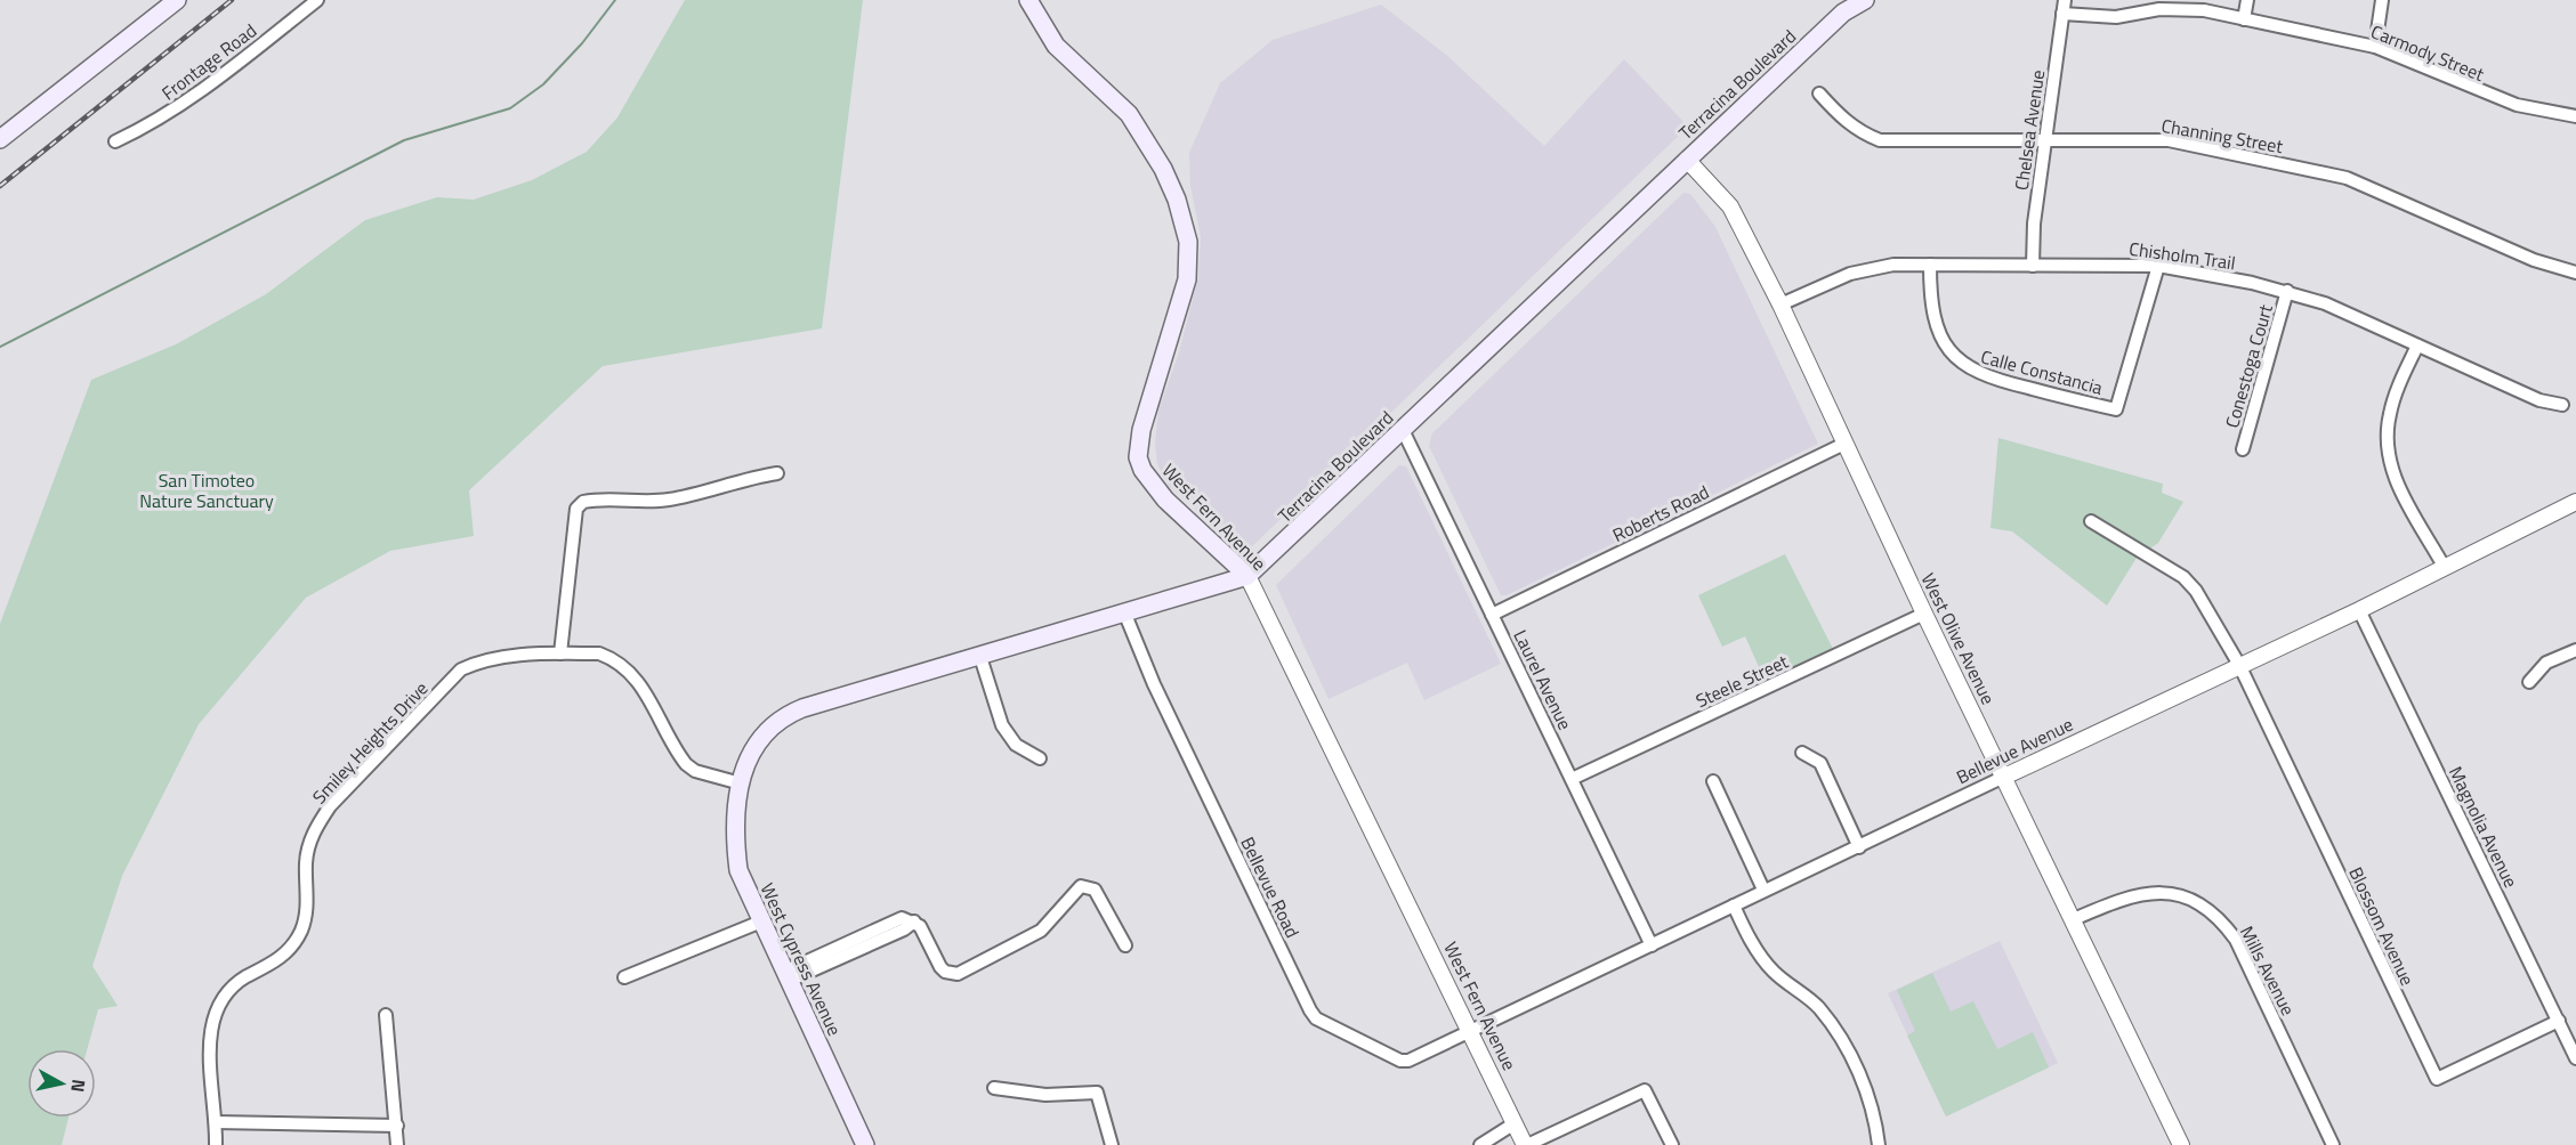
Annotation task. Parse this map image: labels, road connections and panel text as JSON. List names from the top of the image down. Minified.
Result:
{"streets":{"main road":["Terracina Boulevard","West Fern Avenue","West Cypress Avenue"],"street":["Carmody Street","Frontage Road","Chelsea Avenue","Channing Street","Chisholm Trail","Conestoga Court","Calle Constancia","Roberts Road","West Olive Avenue","Laurel Avenue","Steele Street","Smiley Heights Drive","Bellevue Avenue","Magnolia Avenue","Bellevue Road","Blossom Avenue","Mills Avenue"]},"crossings":[["Carmody Street","Chelsea Avenue"],["Terracina Boulevard","West Fern Avenue"],["Terracina Boulevard","West Olive Avenue"],["Terracina Boulevard","Laurel Avenue"],["Terracina Boulevard","Smiley Heights Drive"],["Terracina Boulevard","Bellevue Road"],["Terracina Boulevard","West Cypress Avenue"],["Chelsea Avenue","Channing Street"],["Chelsea Avenue","Chisholm Trail"],["Chisholm Trail","Conestoga Court"],["Chisholm Trail","Calle Constancia"],["Chisholm Trail","West Olive Avenue"],["Roberts Road","West Olive Avenue"],["Roberts Road","Laurel Avenue"],["West Fern Avenue","Bellevue Avenue"],["West Fern Avenue","Bellevue Road"],["West Olive Avenue","Steele Street"],["West Olive Avenue","Bellevue Avenue"],["West Olive Avenue","Mills Avenue"],["Laurel Avenue","Steele Street"],["Laurel Avenue","Bellevue Avenue"],["Smiley Heights Drive","West Cypress Avenue"],["Bellevue Avenue","Magnolia Avenue"],["Bellevue Avenue","Bellevue Road"],["Bellevue Avenue","Blossom Avenue"],["Magnolia Avenue","Blossom Avenue"]],"parks":["San Timoteo Nature Sanctuary"],"north":"right"}
